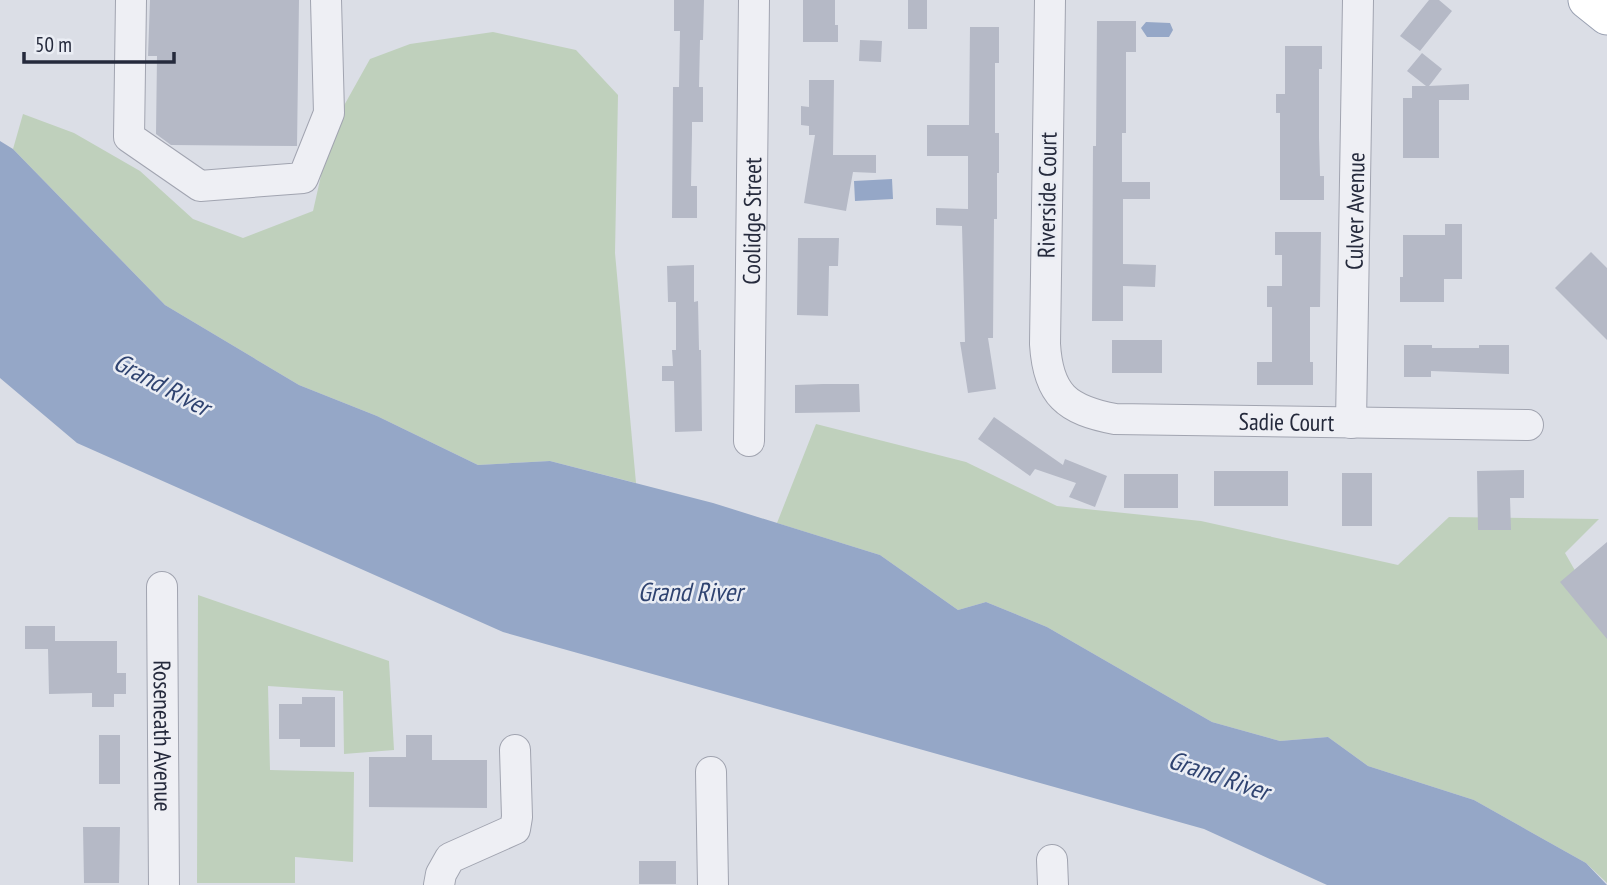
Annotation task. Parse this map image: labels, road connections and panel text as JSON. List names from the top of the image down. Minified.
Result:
{"streets":{"street":["Riverside Court","Culver Avenue","Coolidge Street","Sadie Court","Roseneath Avenue"]},"crossings":[["Riverside Court","Sadie Court"],["Culver Avenue","Sadie Court"]],"water":["Grand River"],"scale_bar":"50 m"}
